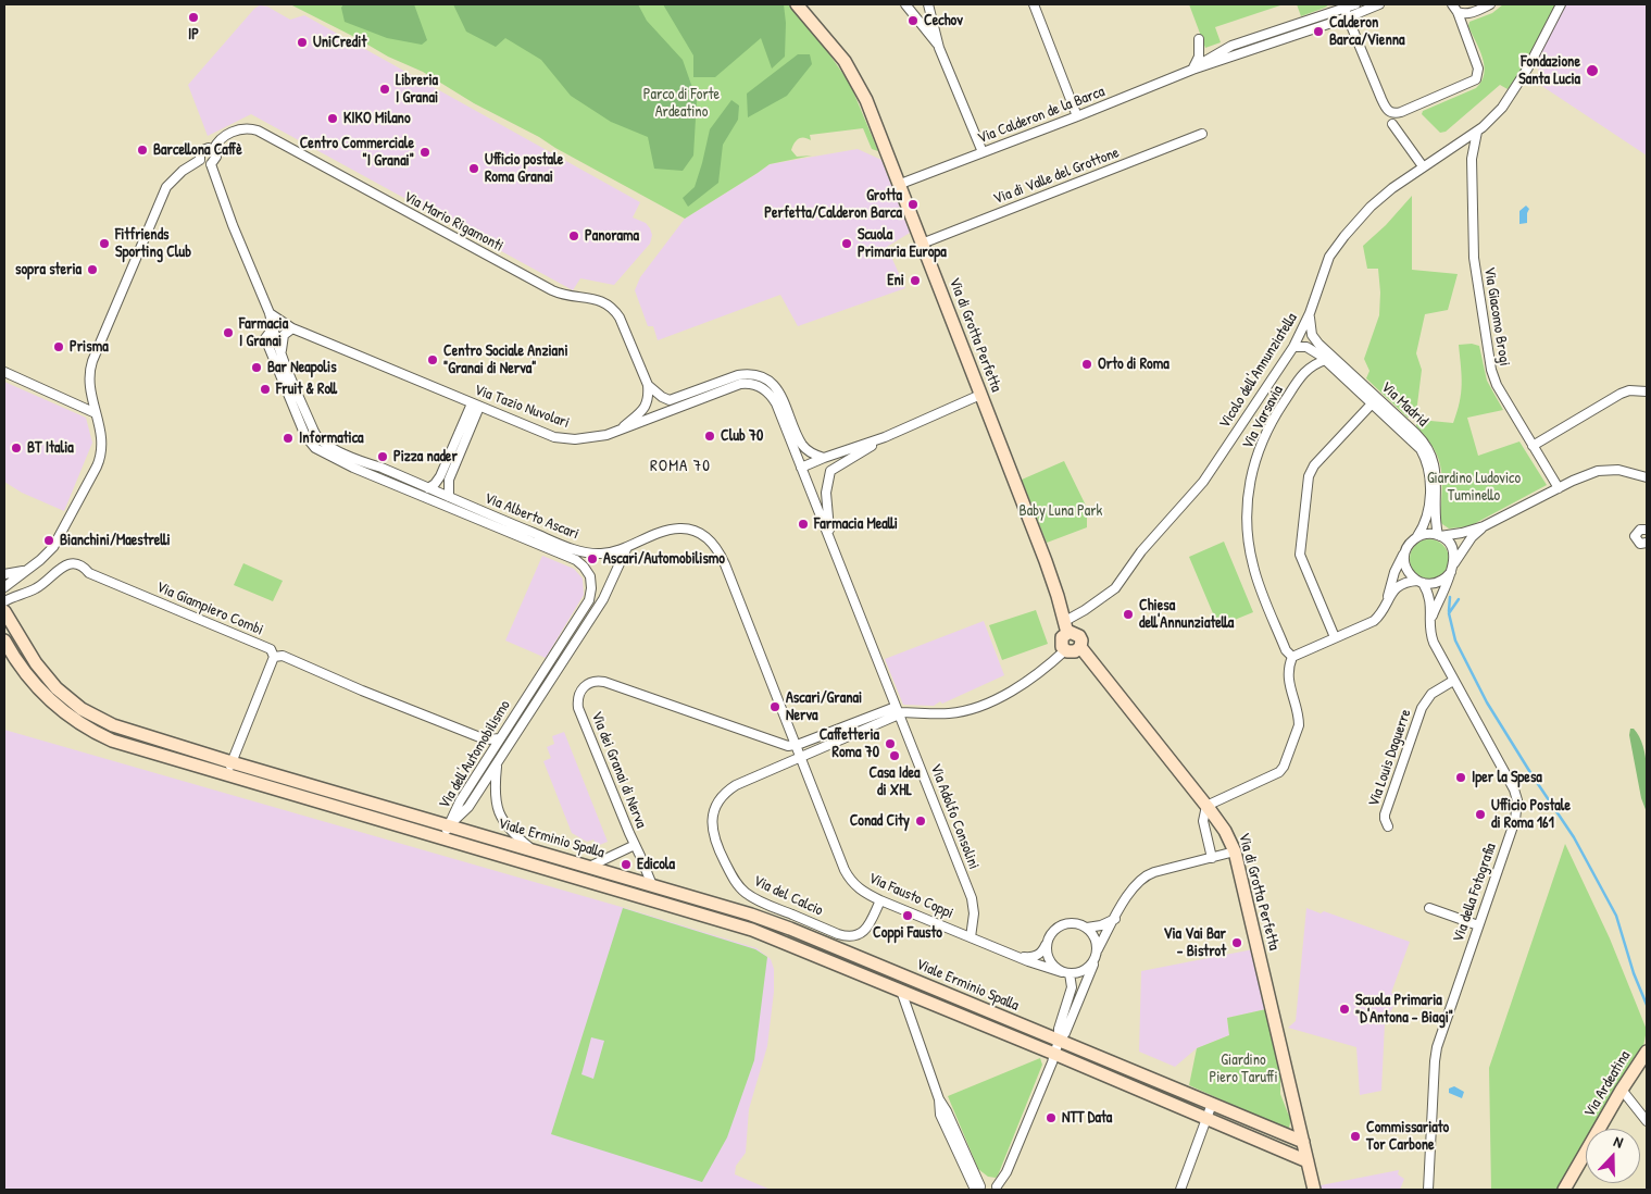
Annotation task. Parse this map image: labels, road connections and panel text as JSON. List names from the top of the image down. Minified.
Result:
{"streets":{"main road":["Via di Grotta Perfetta","Viale Erminio Spalla","Via Ardeatina"],"street":["Via Calderon de la Barca","Via di Valle del Grottone","Via Mario Rigamonti","Via Giacomo Brogi","Vicolo dell'Annunziatella","Via Madrid","Via Tazio Nuvolari","Via Varsavia","Via Alberto Ascari","Via Giampiero Combi","Via dell'Automobilismo","Via Louis Daguerre","Via dei Granai di Nerva","Via Adolfo Consolini","Via della Fotografia","Via del Calcio","Via Fausto Coppi"]},"crossings":[["Via Calderon de la Barca","Via di Grotta Perfetta"],["Via di Valle del Grottone","Via di Grotta Perfetta"],["Via Mario Rigamonti","Via Tazio Nuvolari"],["Via Giacomo Brogi","Vicolo dell'Annunziatella"],["Via di Grotta Perfetta","Vicolo dell'Annunziatella"],["Via di Grotta Perfetta","Viale Erminio Spalla"],["Vicolo dell'Annunziatella","Via Madrid"],["Via Madrid","Via Varsavia"],["Via Madrid","Via della Fotografia"],["Via Tazio Nuvolari","Via Adolfo Consolini"],["Via Alberto Ascari","Via dell'Automobilismo"],["Via Alberto Ascari","Via dei Granai di Nerva"],["Via Alberto Ascari","Via Fausto Coppi"],["Via Giampiero Combi","Via dell'Automobilismo"],["Via dell'Automobilismo","Viale Erminio Spalla"],["Via Louis Daguerre","Via della Fotografia"],["Via dei Granai di Nerva","Viale Erminio Spalla"],["Via dei Granai di Nerva","Via Fausto Coppi"],["Via Adolfo Consolini","Via Fausto Coppi"],["Via del Calcio","Via Fausto Coppi"]],"districts":["ROMA 70"],"parks":["Parco di Forte Ardeatino","Giardino Ludovico Tuminello","Baby Luna Park","Giardino Piero Taruffi"],"places":["IP","Cechov","Calderon Barca/Vienna","UniCredit","Fondazione Santa Lucia","Libreria I Granai","KIKO Milano","Barcellona Caffè","Centro Commerciale \"I Granai\"","Ufficio postale Roma Granai","Grotta Perfetta/Calderon Barca","Panorama","Fitfriends Sporting Club","Scuola Primaria Europa","sopra steria","Eni","Farmacia I Granai","Prisma","Centro Sociale Anziani \"Granai di Nerva\"","Orto di Roma","Bar Neapolis","Fruit & Roll","Club 70","Informatica","BT Italia","Pizza nader","Farmacia Mealli","Bianchini/Maestrelli","Ascari/Automobilismo","Chiesa dell'Annunziatella","Ascari/Granai Nerva","Caffetteria Roma 70","Casa Idea di XHL","Iper la Spesa","Ufficio Postale di Roma 161","Conad City","Edicola","Coppi Fausto","Via Vai Bar - Bistrot","Scuola Primaria \"D'Antona - Biagi\"","NTT Data","Commissariato Tor Carbone"],"north":"top"}
